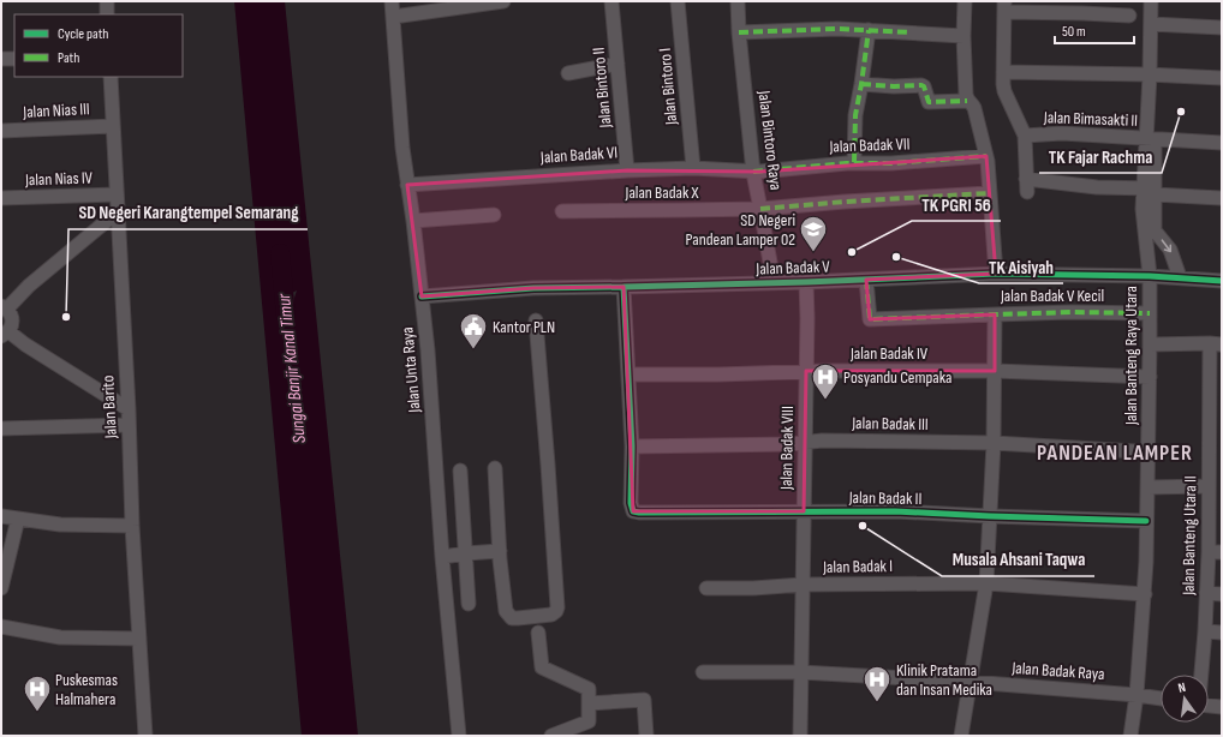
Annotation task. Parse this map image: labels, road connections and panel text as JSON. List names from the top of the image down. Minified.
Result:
{"streets":{"street":["Jalan Bintoro I","Jalan Bintoro II","Jalan Nias III","Jalan Bimasakti II","Jalan Bintoro Raya","Jalan Badak VII","Jalan Badak VI","Jalan Nias IV","Jalan Badak X","Jalan Badak V","Jalan Badak V Kecil","Jalan Badak IV","Jalan Banteng Raya Utara","Jalan Unta Raya","Jalan Barito","Jalan Badak III","Jalan Badak VIII","Jalan Badak II","Jalan Banteng Utara II","Jalan Badak I","Jalan Badak Raya"]},"crossings":[["Jalan Bintoro I","Jalan Badak VI"],["Jalan Bintoro II","Jalan Badak VI"],["Jalan Nias III","Jalan Barito"],["Jalan Bintoro Raya","Jalan Badak VII"],["Jalan Bintoro Raya","Jalan Badak VI"],["Jalan Bintoro Raya","Jalan Badak X"],["Jalan Bintoro Raya","Jalan Badak V"],["Jalan Badak VII","Jalan Badak VI"],["Jalan Badak VI","Jalan Unta Raya"],["Jalan Nias IV","Jalan Barito"],["Jalan Badak V","Jalan Badak V Kecil"],["Jalan Badak V","Jalan Banteng Raya Utara"],["Jalan Badak V","Jalan Unta Raya"],["Jalan Badak V","Jalan Badak VIII"],["Jalan Badak V Kecil","Jalan Banteng Raya Utara"],["Jalan Badak IV","Jalan Banteng Raya Utara"],["Jalan Badak IV","Jalan Badak VIII"],["Jalan Banteng Raya Utara","Jalan Badak III"],["Jalan Banteng Raya Utara","Jalan Badak II"],["Jalan Banteng Raya Utara","Jalan Badak I"],["Jalan Banteng Raya Utara","Jalan Badak Raya"],["Jalan Badak III","Jalan Badak VIII"],["Jalan Badak III","Jalan Badak II"],["Jalan Badak VIII","Jalan Badak II"],["Jalan Badak VIII","Jalan Badak I"],["Jalan Badak VIII","Jalan Badak Raya"]],"districts":["PANDEAN LAMPER"],"water":["Sungai Banjir Kanal Timur"],"places":{"other":["TK Fajar Rachma","TK PGRI 56","TK Aisiyah","SD Negeri Karangtempel Semarang","Musala Ahsani Taqwa"],"school or university":["SD Negeri Pandean Lamper 02"],"public building":["Kantor PLN"],"hospital":["Posyandu Cempaka","Klinik Pratama dan Insan Medika","Puskesmas Halmahera"]},"legend":["Cycle path","Path"],"scale_bar":"50 m","north":"top"}
